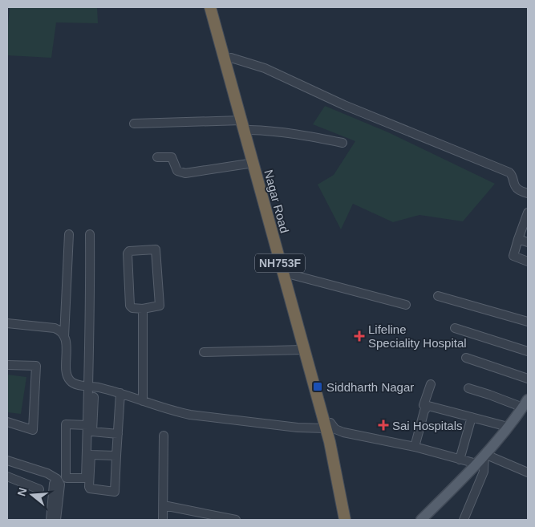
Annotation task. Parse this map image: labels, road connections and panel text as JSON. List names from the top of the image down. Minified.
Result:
{"streets":{"highway":["Nagar Road","NH753F"]},"places":{"health":["Lifeline Speciality Hospital","Sai Hospitals"],"transit":["Siddharth Nagar"]},"north":"left"}
